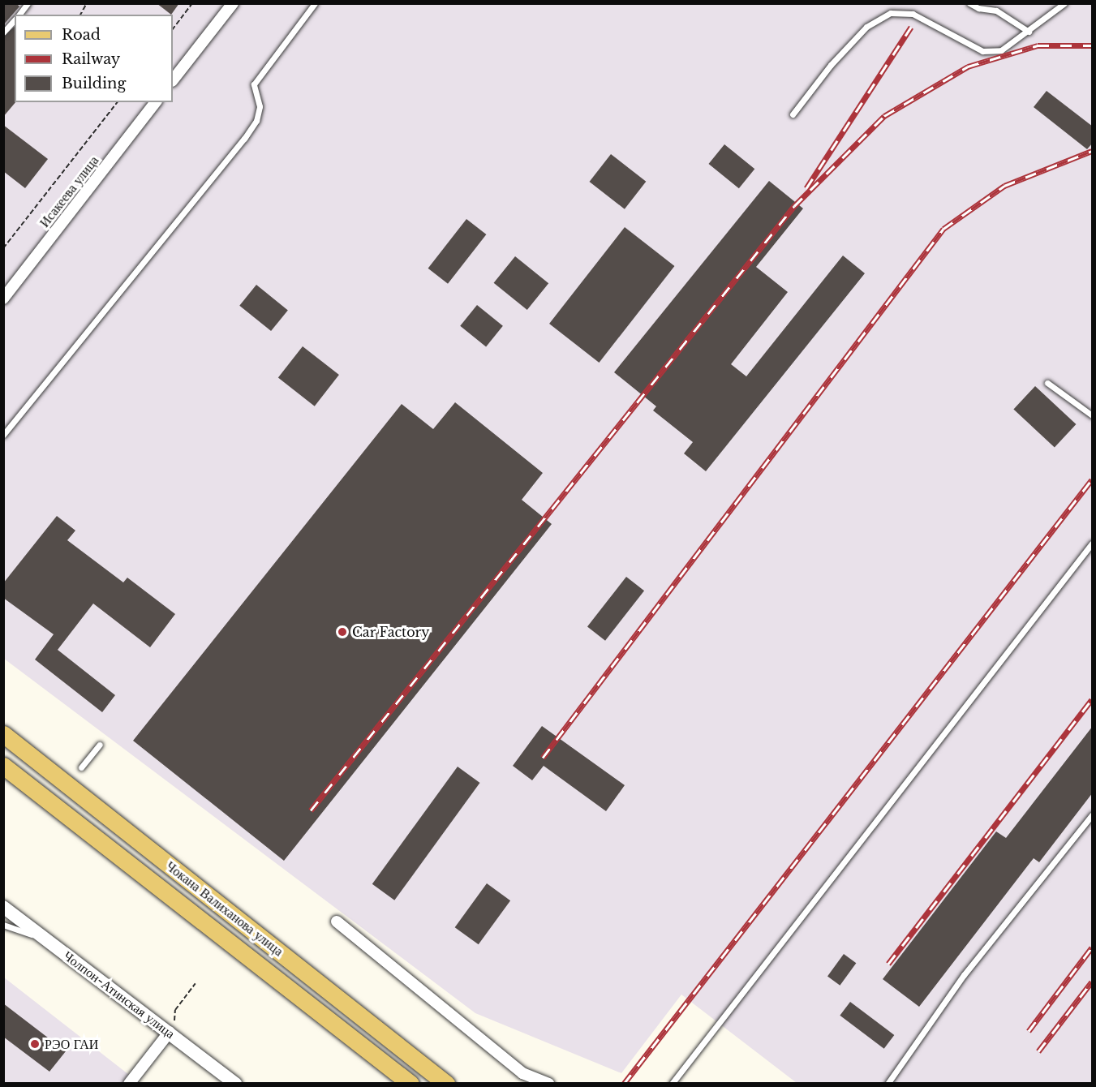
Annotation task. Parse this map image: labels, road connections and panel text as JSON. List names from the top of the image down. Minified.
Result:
{"streets":{"main road":["Чокана Валиханова улица"],"street":["Исакеева улица","Чолпон-Атинская улица"]},"places":["Car Factory","РЭО ГАИ"],"legend":["Road","Railway","Building"]}
